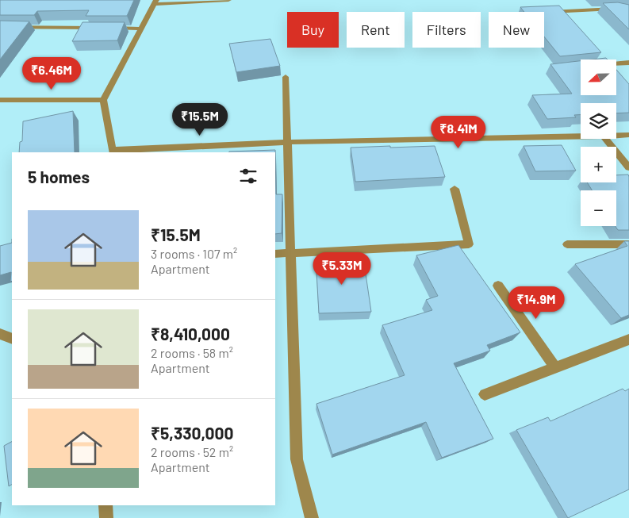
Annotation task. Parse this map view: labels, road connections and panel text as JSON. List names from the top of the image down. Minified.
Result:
{"north":"left","page":{"chip":["Buy","Rent","Filters","New"],"price":["₹6.46M","₹15.5M","₹8.41M","₹5.33M","₹14.9M"],"map_buttons":["+","−"],"heading":"5 homes","list":[{"name":"₹15.5M","note":"3 rooms · 107 m² · Apartment"},{"name":"₹8,410,000","note":"2 rooms · 58 m² · Apartment"},{"name":"₹5,330,000","note":"2 rooms · 52 m² · Apartment"}]}}
